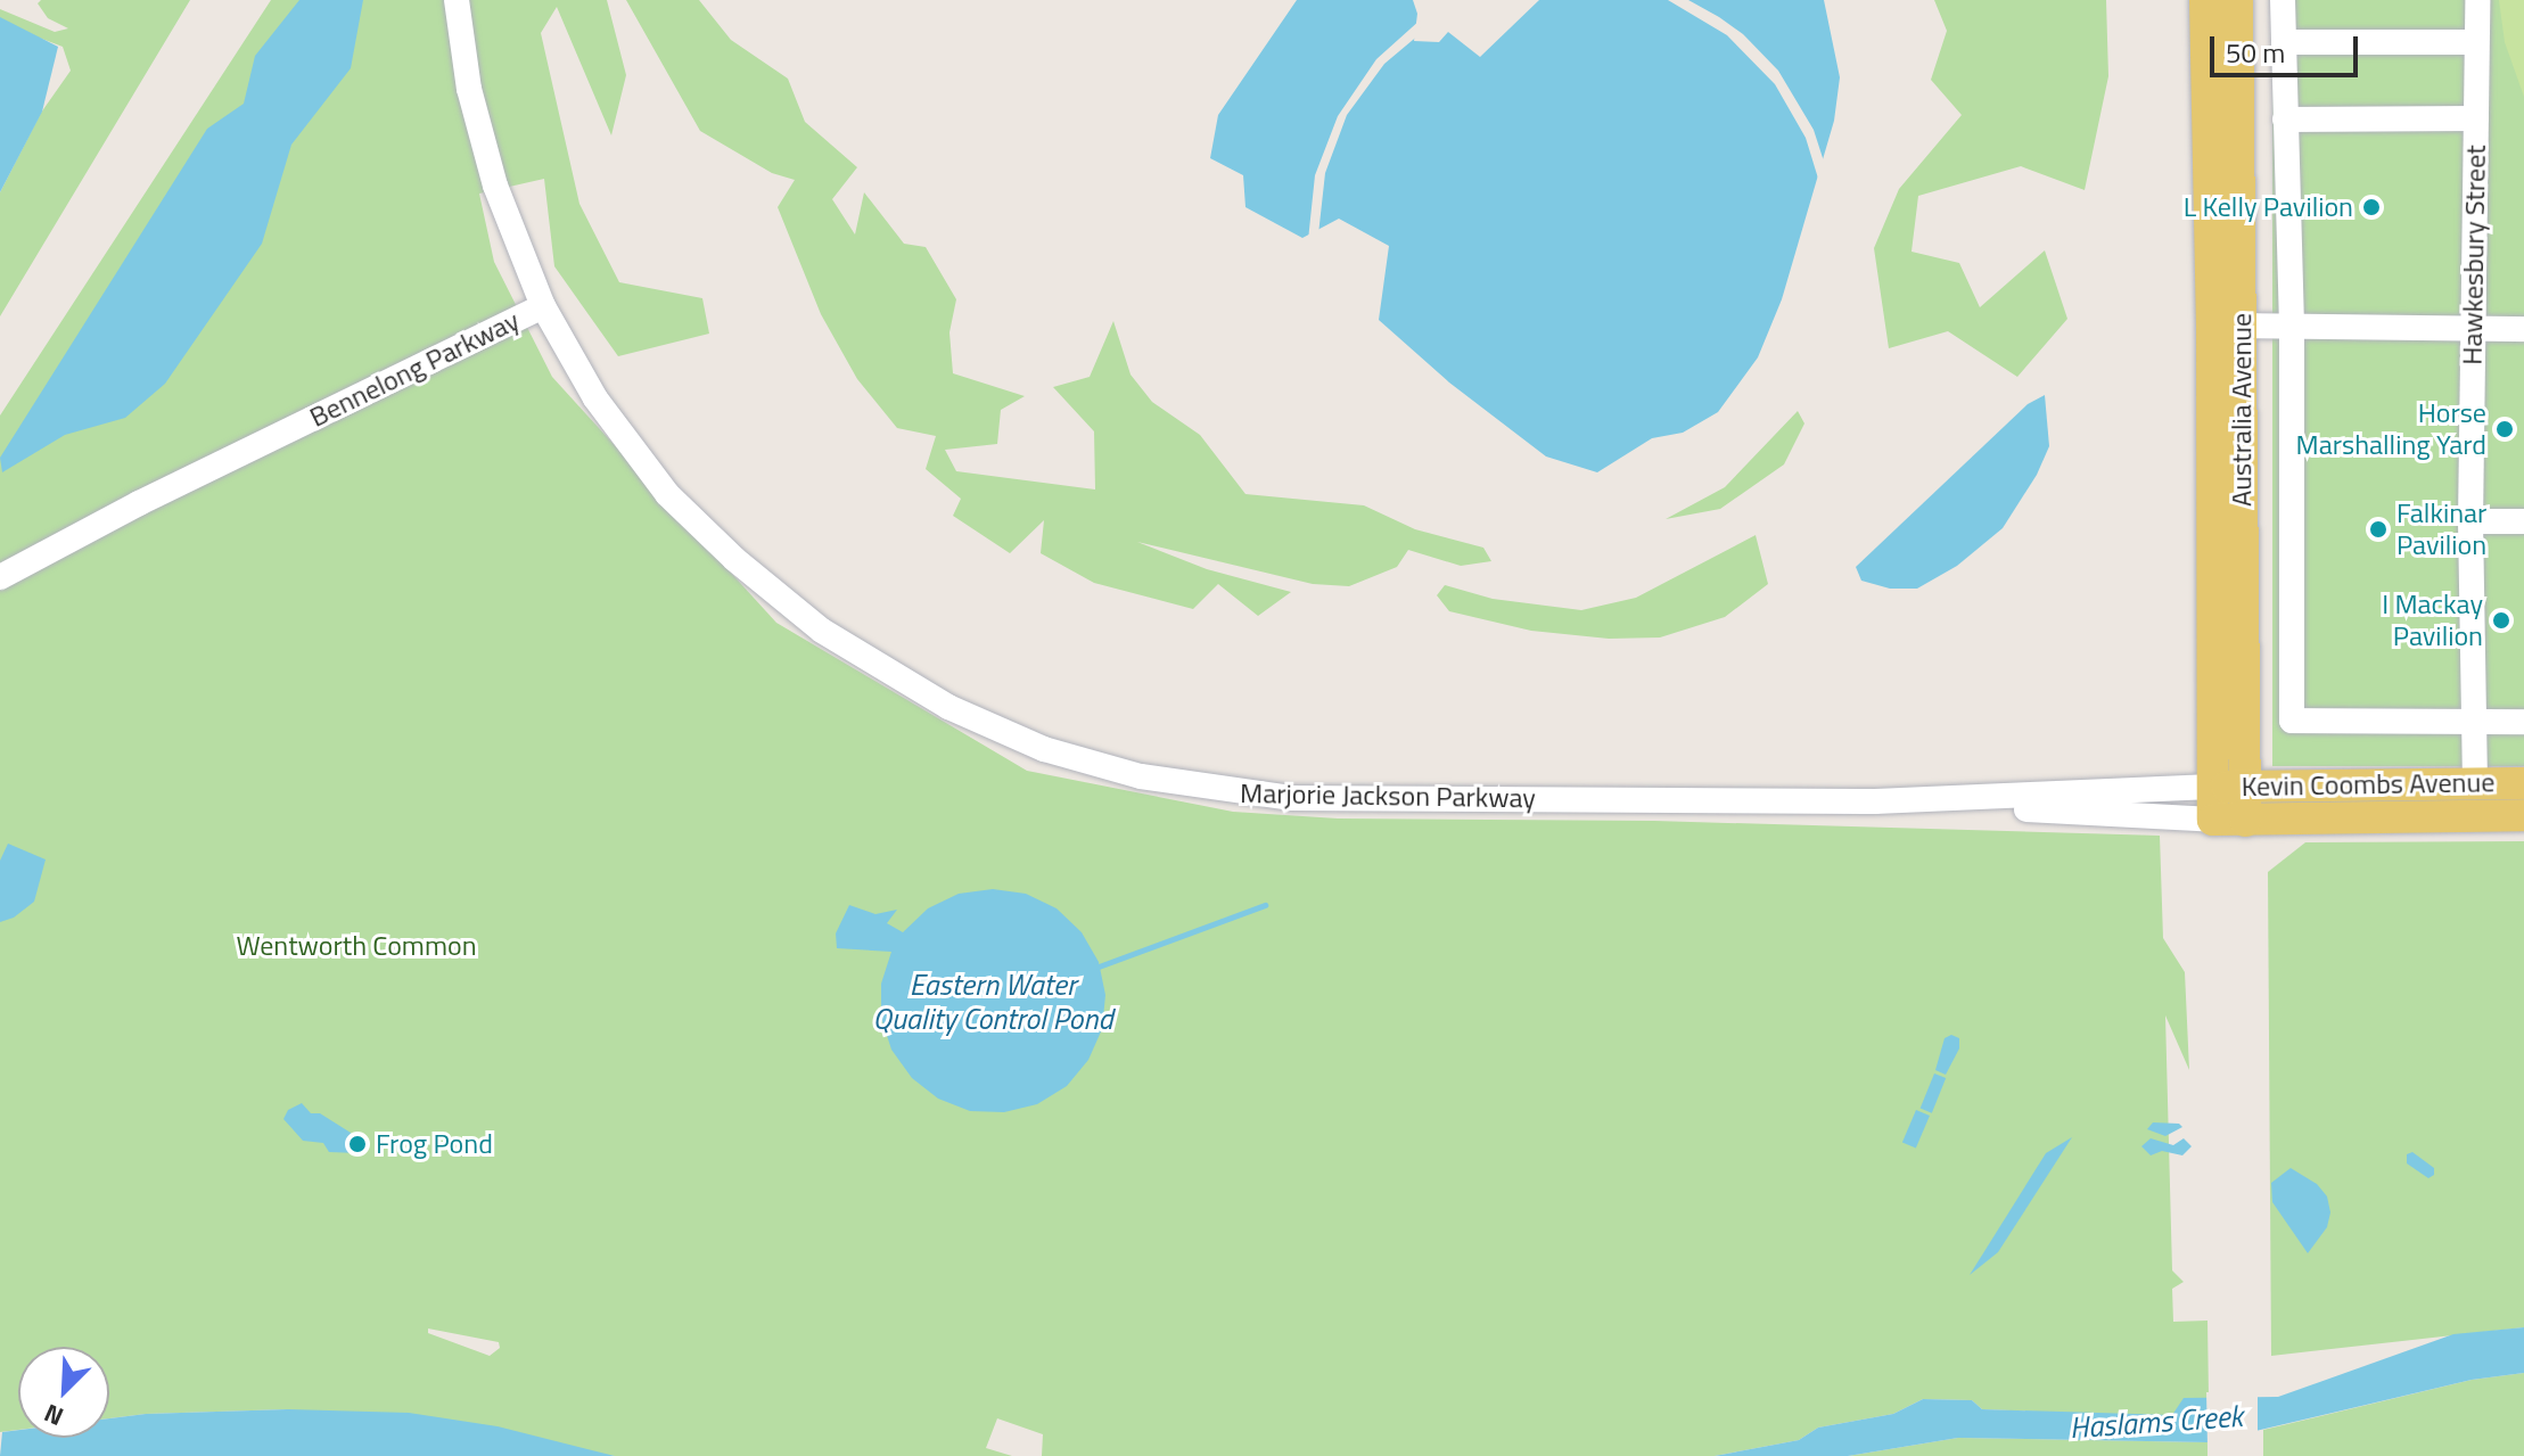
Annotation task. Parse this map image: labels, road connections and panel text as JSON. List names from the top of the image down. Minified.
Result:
{"streets":{"main road":["Australia Avenue","Kevin Coombs Avenue"],"street":["Hawkesbury Street","Bennelong Parkway","Marjorie Jackson Parkway"]},"crossings":[["Hawkesbury Street","Kevin Coombs Avenue"],["Bennelong Parkway","Marjorie Jackson Parkway"],["Australia Avenue","Kevin Coombs Avenue"],["Australia Avenue","Marjorie Jackson Parkway"],["Kevin Coombs Avenue","Marjorie Jackson Parkway"]],"water":["Eastern Water Quality Control Pond","Haslams Creek"],"parks":["Wentworth Common"],"places":["L Kelly Pavilion","Horse Marshalling Yard","Falkinar Pavilion","I Mackay Pavilion","Frog Pond"],"scale_bar":"50 m","north":"bottom left"}
